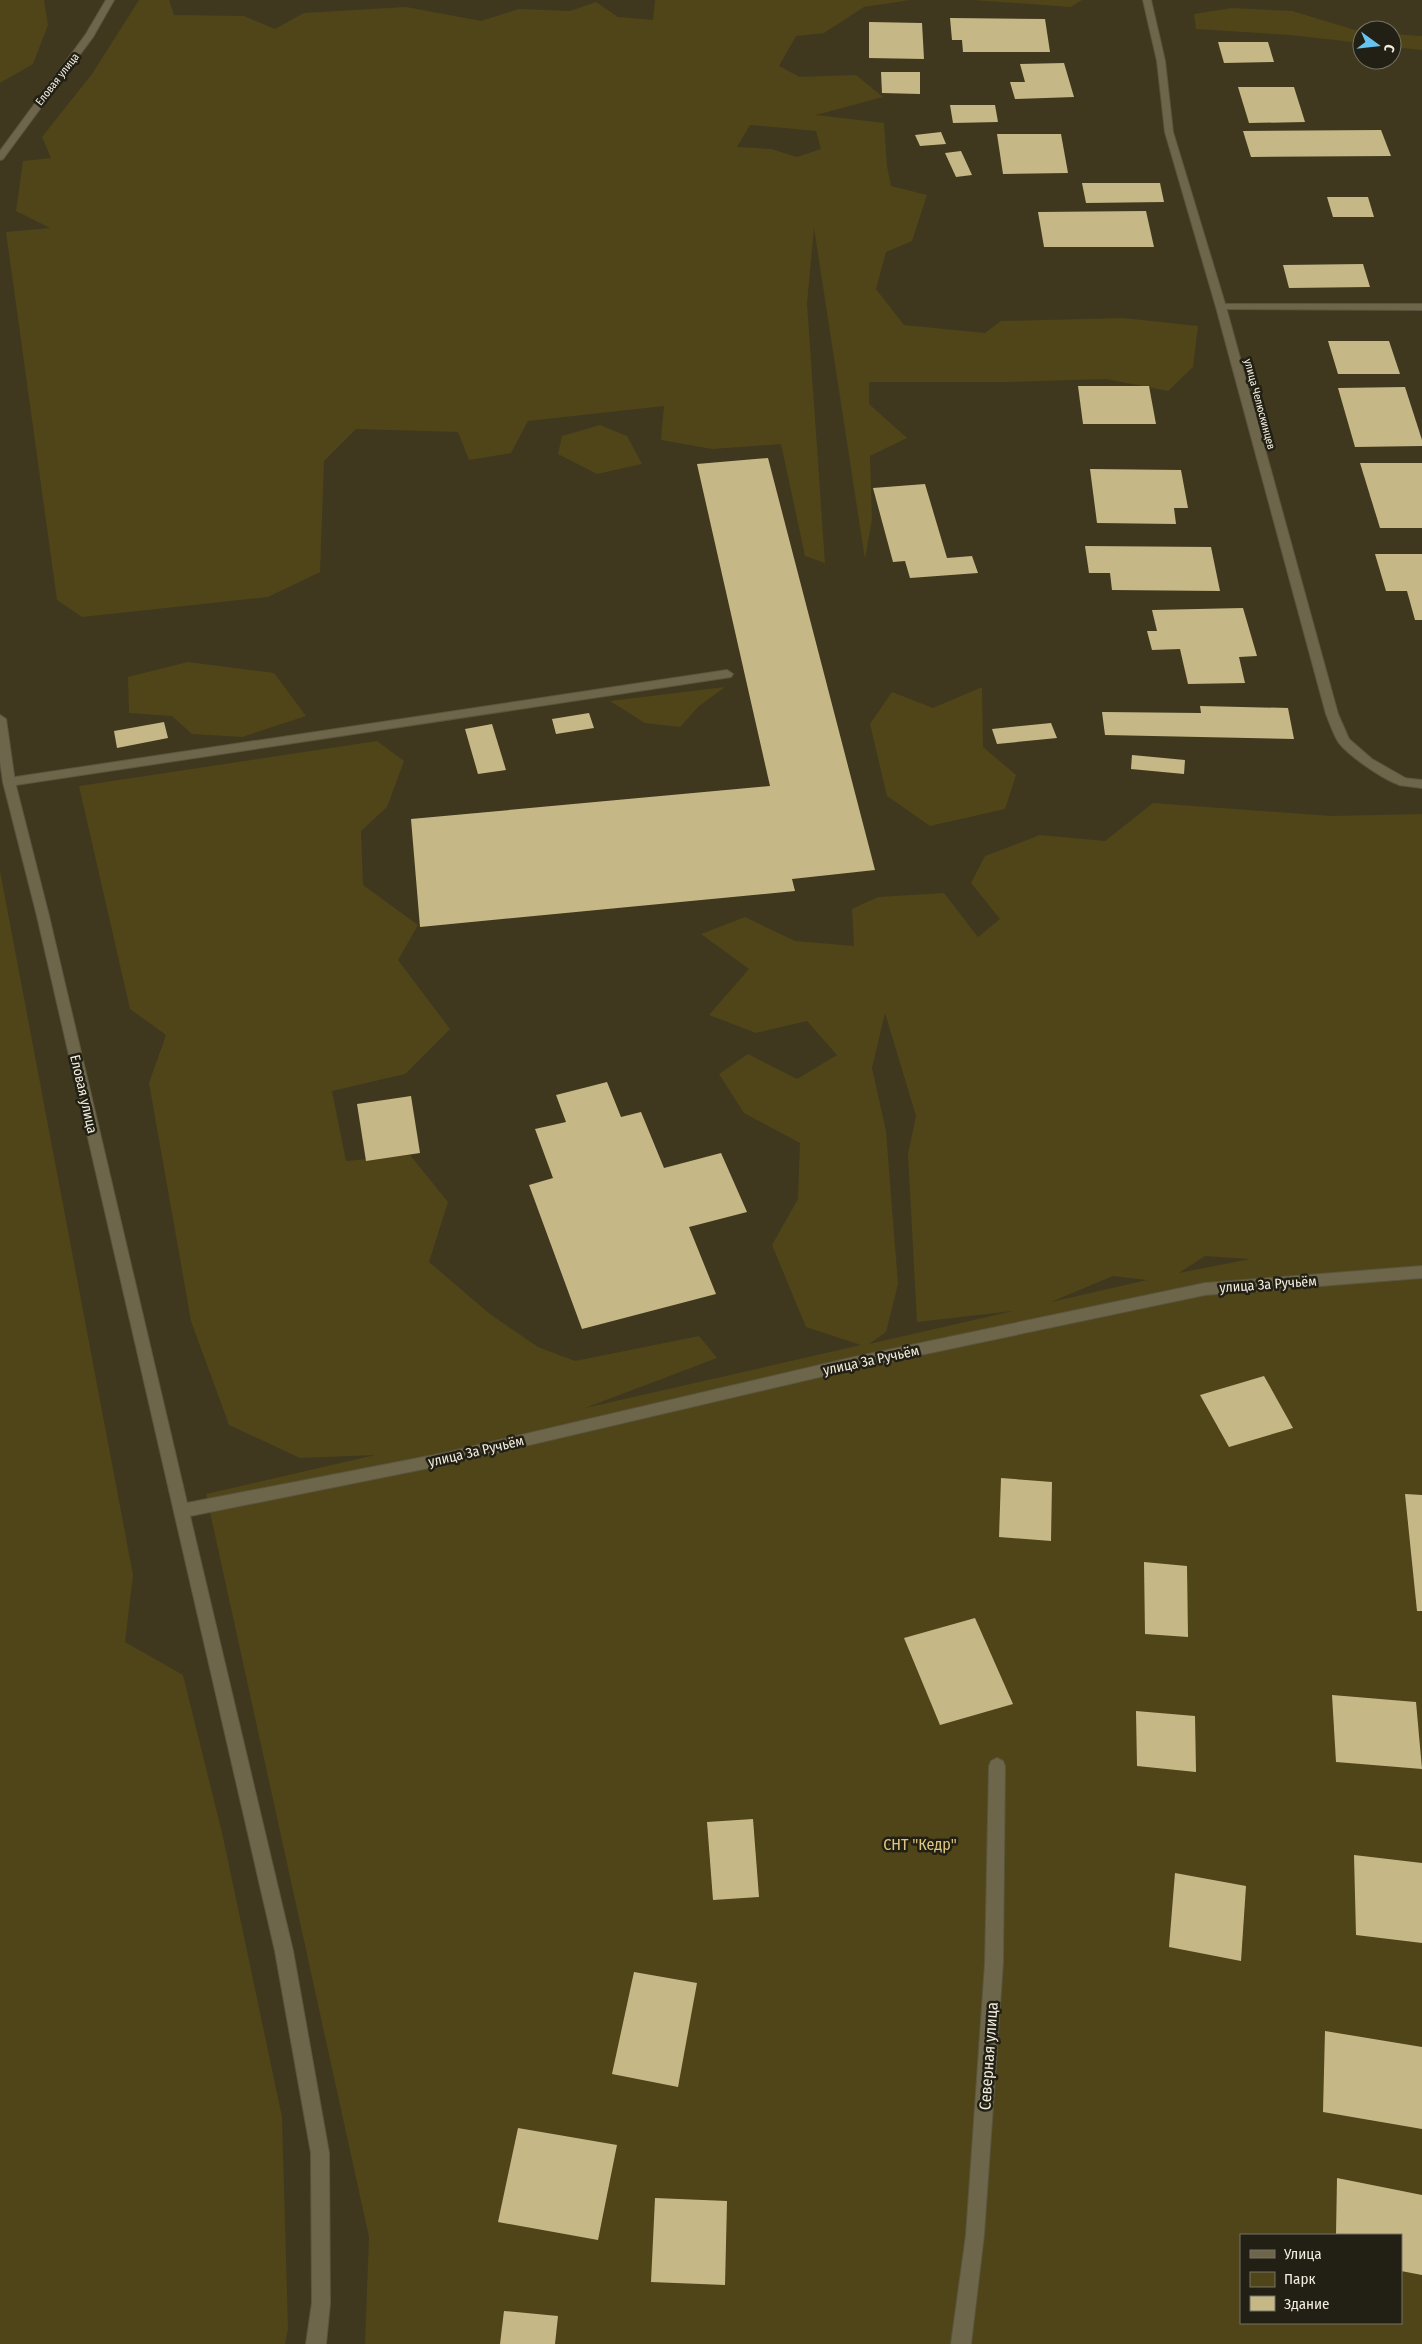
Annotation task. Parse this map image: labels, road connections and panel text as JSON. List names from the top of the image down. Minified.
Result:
{"streets":{"street":["Еловая улица","улица Челюскинцев","улица За Ручьём","Северная улица"]},"crossings":[["Еловая улица","улица За Ручьём"]],"parks":["СНТ \"Кедр\""],"legend":["Улица","Парк","Здание"],"north":"right"}
